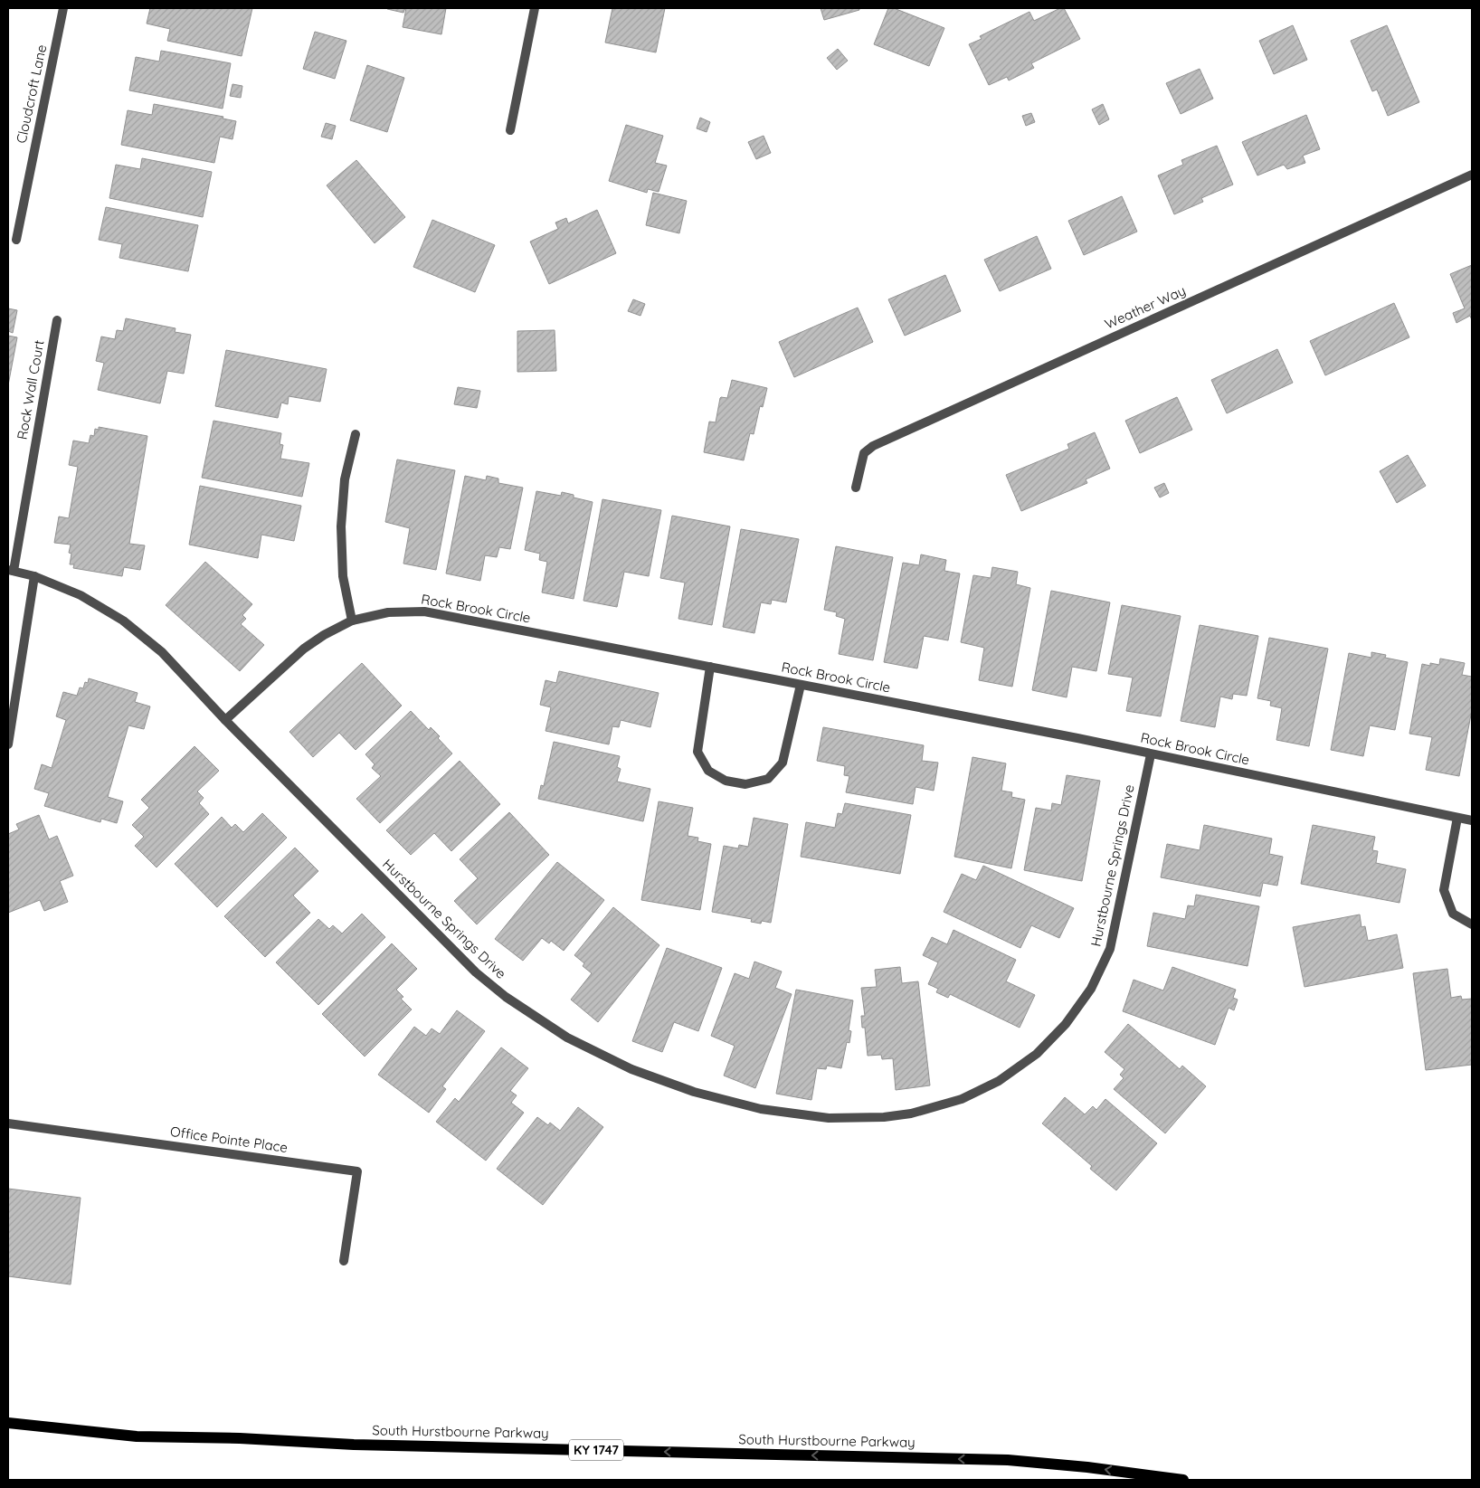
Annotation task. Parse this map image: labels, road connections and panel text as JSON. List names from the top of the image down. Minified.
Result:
{"streets":{"main road":["South Hurstbourne Parkway","KY 1747"],"street":["Cloudcroft Lane","Weather Way","Rock Wall Court","Rock Brook Circle","Hurstbourne Springs Drive","Office Pointe Place"]},"crossings":[["Rock Wall Court","Hurstbourne Springs Drive"],["Rock Brook Circle","Hurstbourne Springs Drive"]],"one_way":["South Hurstbourne Parkway"]}
